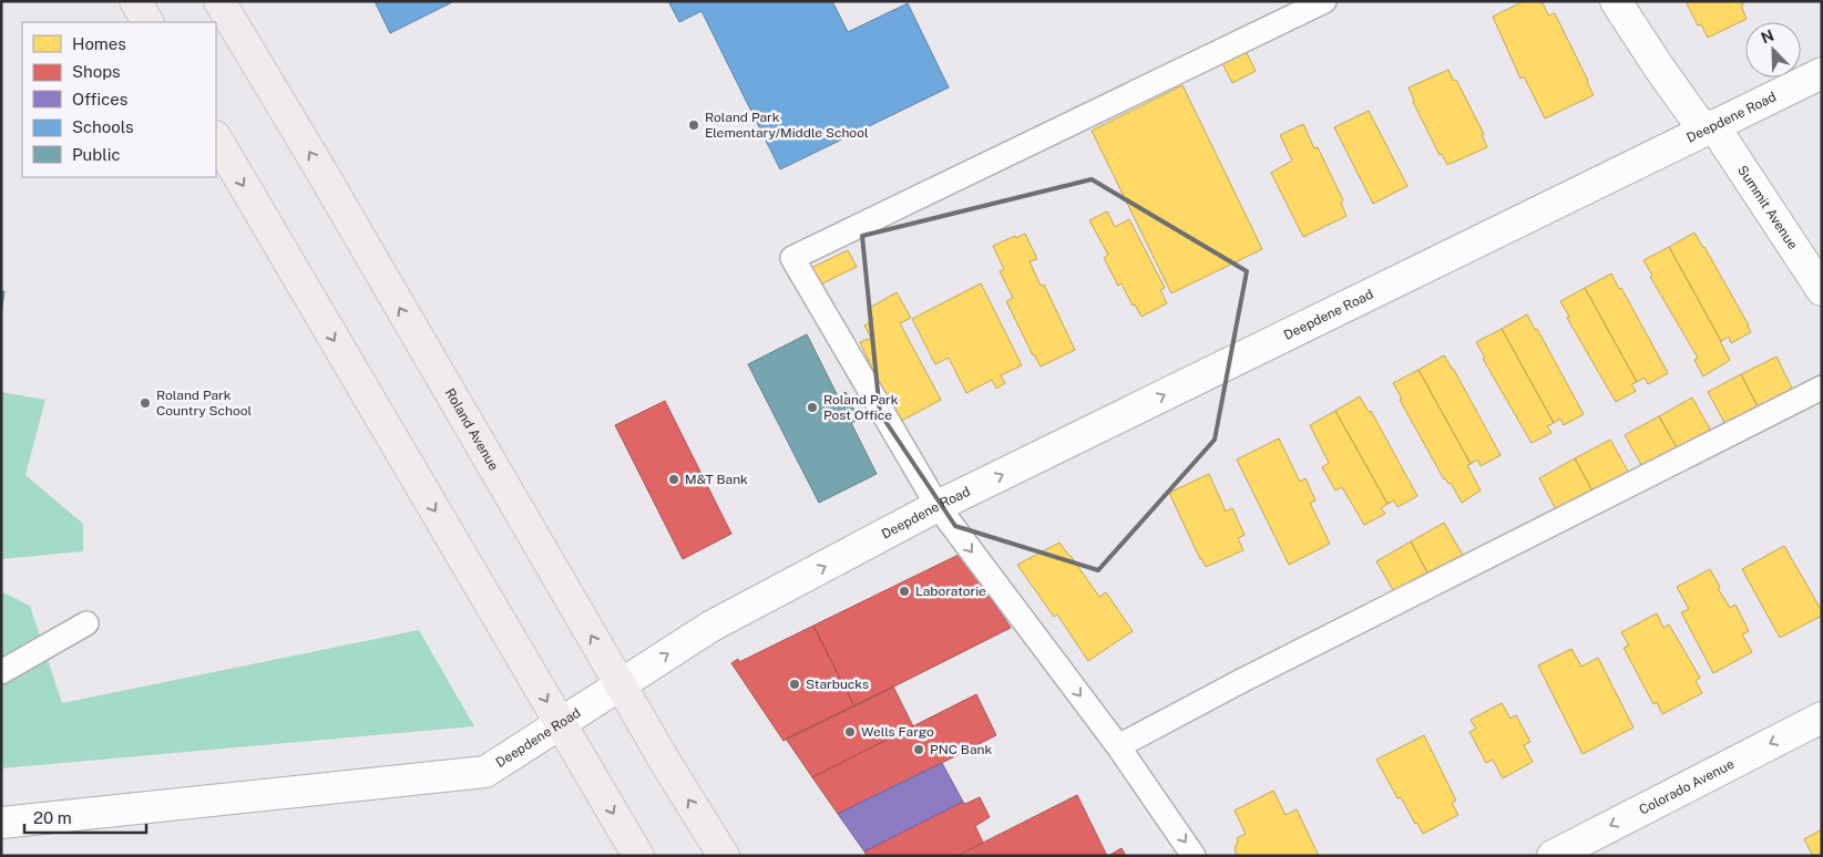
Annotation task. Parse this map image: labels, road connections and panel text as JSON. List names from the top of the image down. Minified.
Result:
{"streets":{"main road":["Roland Avenue"],"street":["Deepdene Road","Summit Avenue","Colorado Avenue"]},"crossings":[["Deepdene Road","Summit Avenue"],["Deepdene Road","Roland Avenue"]],"one_way":["Deepdene Road","Colorado Avenue"],"places":["Roland Park Elementary/Middle School","Roland Park Country School","Roland Park Post Office","M&T Bank","Laboratorie","Starbucks","Wells Fargo","PNC Bank"],"legend":["Homes","Shops","Offices","Schools","Public"],"scale_bar":"20 m","north":"top left"}
